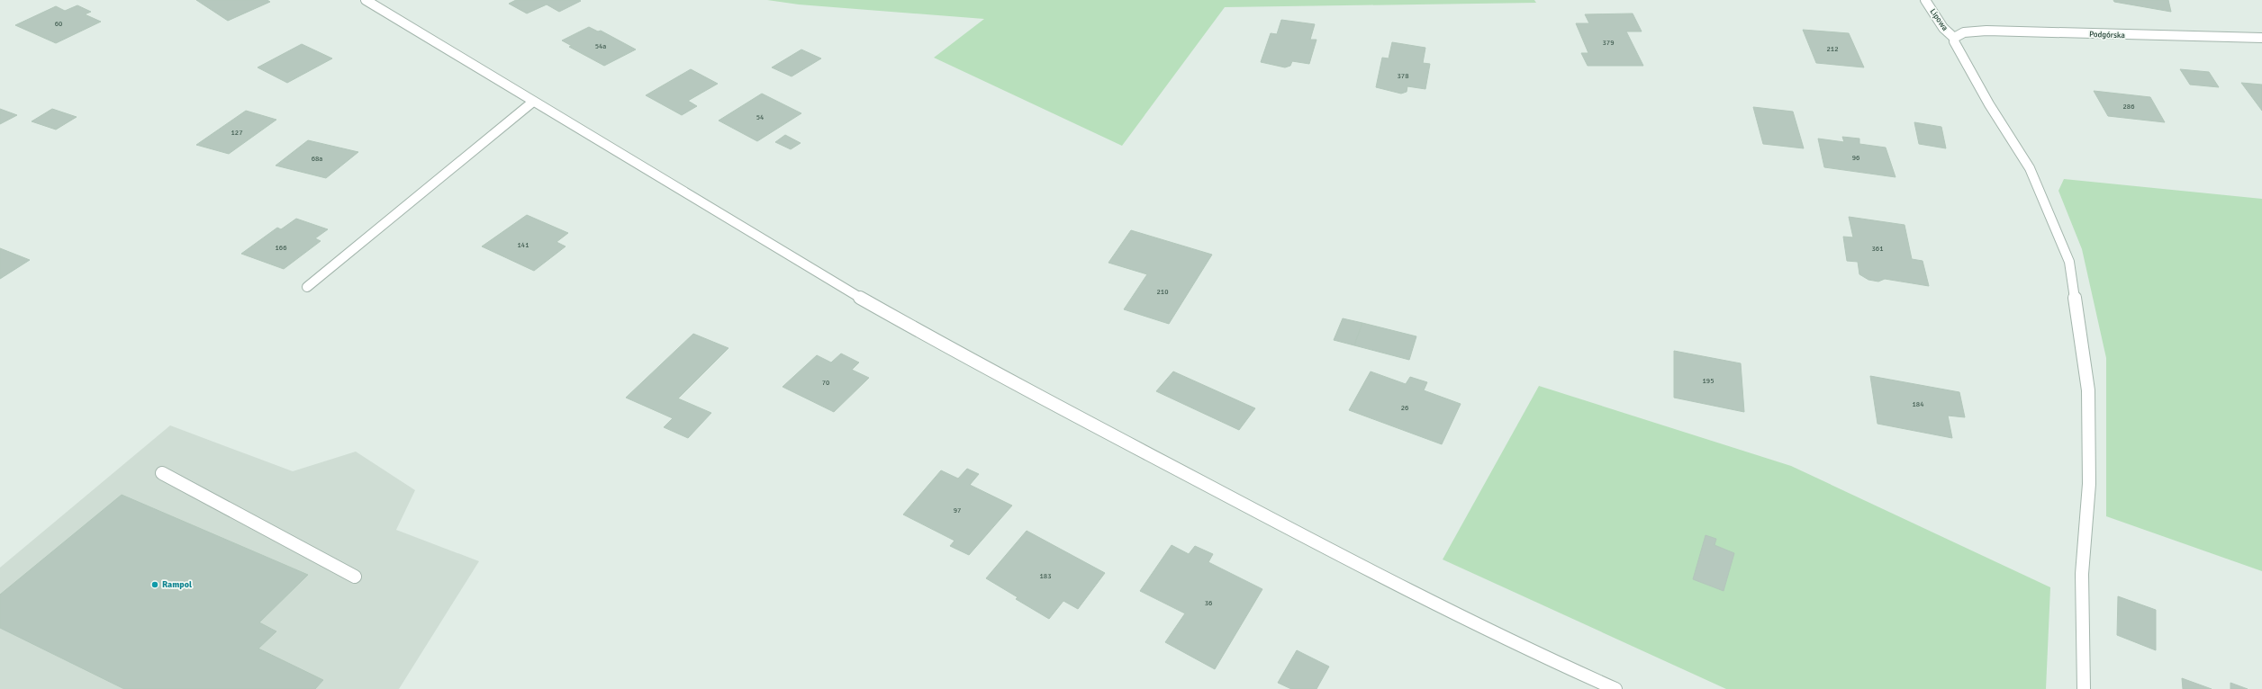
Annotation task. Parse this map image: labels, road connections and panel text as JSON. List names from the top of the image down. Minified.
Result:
{"streets":{"street":["Lipowa","Podgórska"]},"crossings":[["Lipowa","Podgórska"]],"places":["Rampol"],"house_numbers":["60","379","54a","212","378","286","54","127","96","68a","141","166","361","210","195","70","184","26","97","183","36"]}
